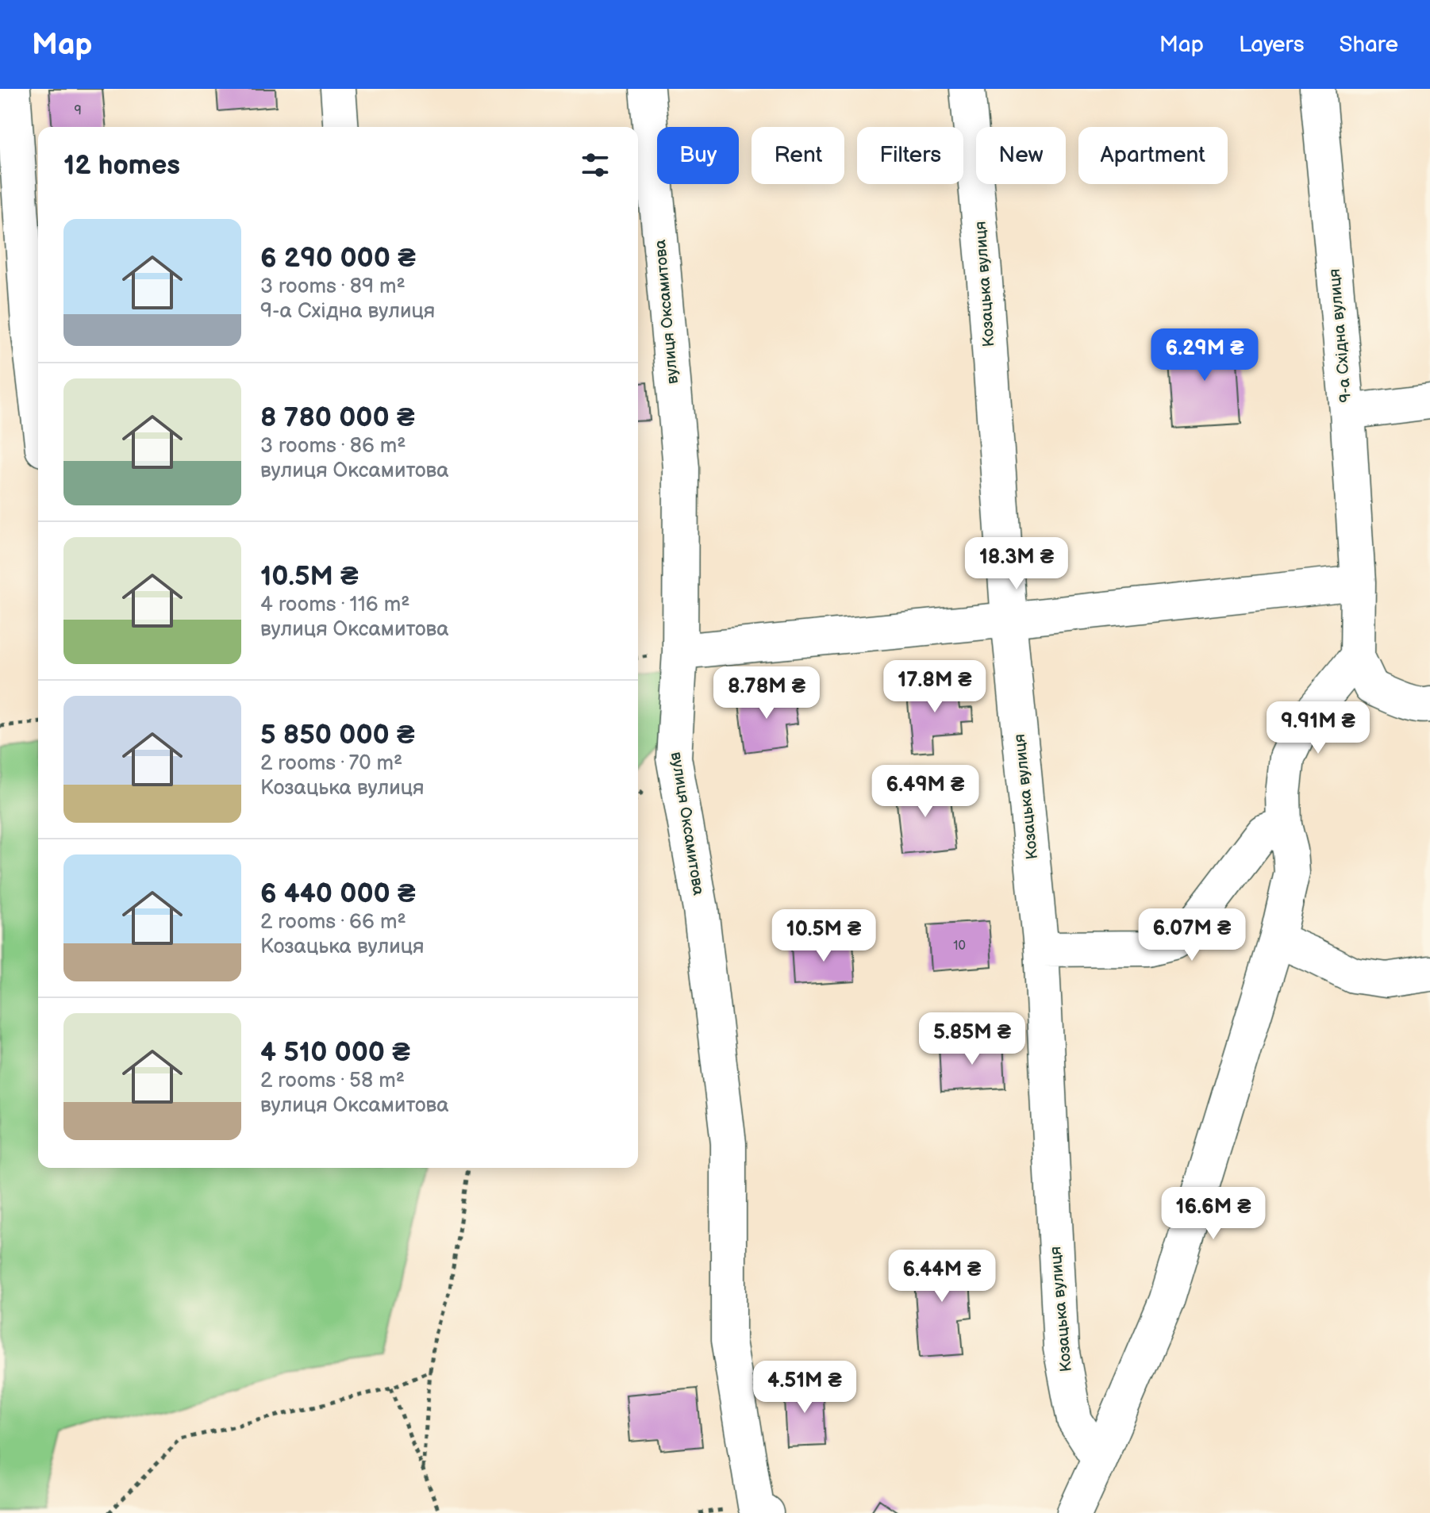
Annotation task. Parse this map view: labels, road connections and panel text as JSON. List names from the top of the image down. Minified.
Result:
{"streets":{"street":["Козацька вулиця","вулиця Оксамитова","9-а Східна вулиця"]},"house_numbers":["9","10"],"page":{"header":"Map","nav":["Map","Layers","Share"],"chip":["Buy","Rent","Filters","New","Apartment"],"heading":"12 homes","list":[{"name":"6 290 000 ₴","note":"3 rooms · 89 m² · 9-а Східна вулиця"},{"name":"8 780 000 ₴","note":"3 rooms · 86 m² · вулиця Оксамитова"},{"name":"10.5M ₴","note":"4 rooms · 116 m² · вулиця Оксамитова"},{"name":"5 850 000 ₴","note":"2 rooms · 70 m² · Козацька вулиця"},{"name":"6 440 000 ₴","note":"2 rooms · 66 m² · Козацька вулиця"},{"name":"4 510 000 ₴","note":"2 rooms · 58 m² · вулиця Оксамитова"}],"price":["6.29M ₴","18.3M ₴","17.8M ₴","8.78M ₴","9.91M ₴","6.49M ₴","6.07M ₴","10.5M ₴","5.85M ₴","16.6M ₴","6.44M ₴","4.51M ₴"]}}
